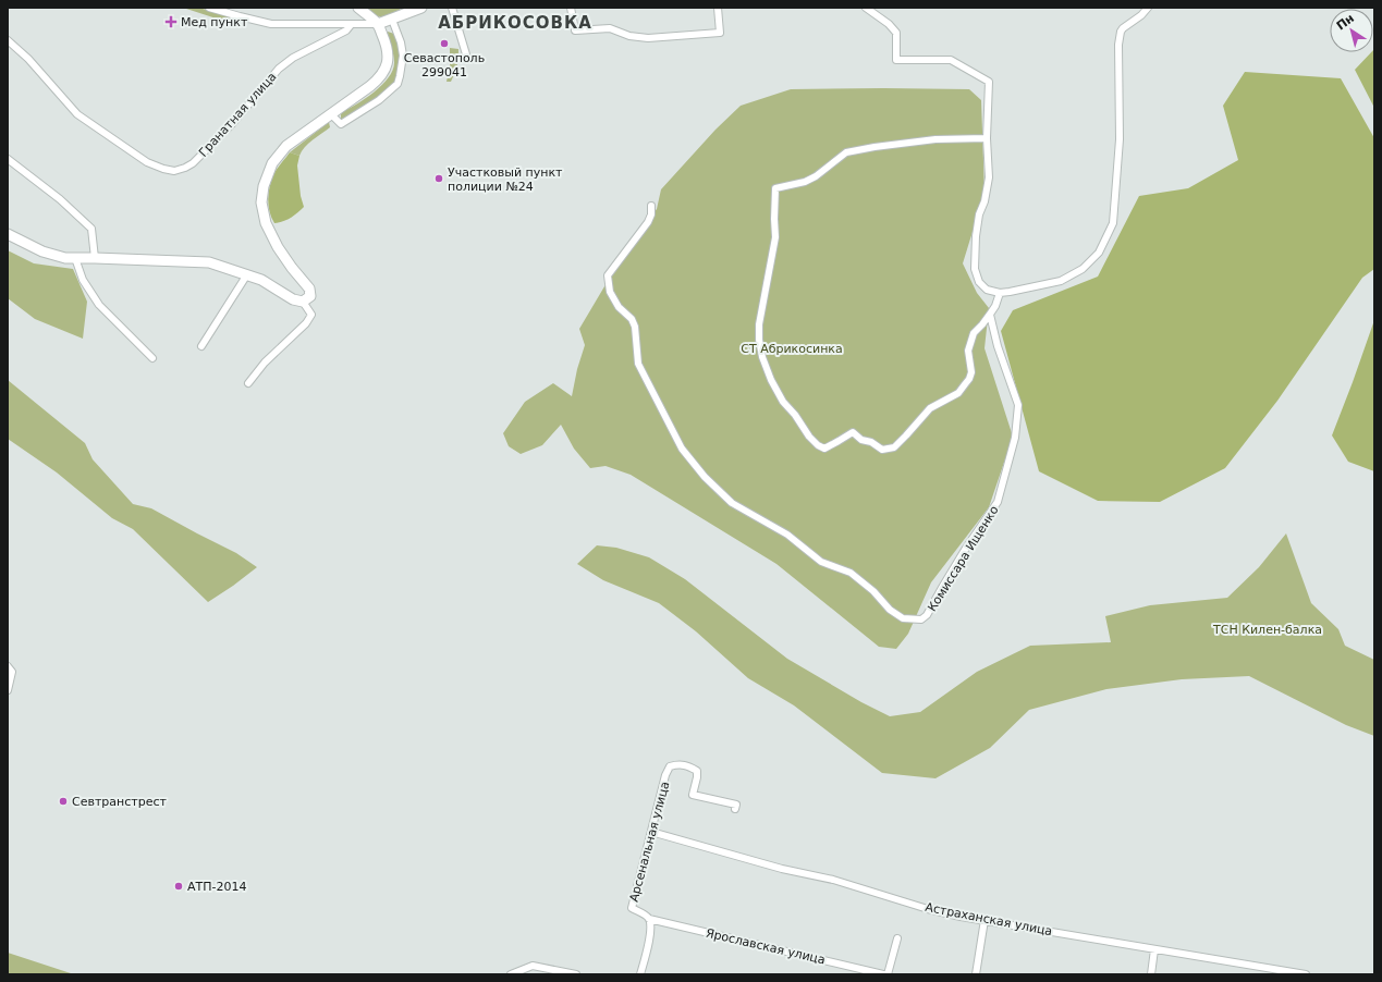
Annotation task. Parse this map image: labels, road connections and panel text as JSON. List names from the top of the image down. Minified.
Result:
{"streets":{"street":["Гранатная улица","Комиссара Ищенко","Арсенальная улица","Астраханская улица","Ярославская улица"]},"crossings":[["Арсенальная улица","Астраханская улица"],["Арсенальная улица","Ярославская улица"]],"districts":["АБРИКОСОВКА"],"parks":["СТ Абрикосинка","ТСН Килен-балка"],"places":{"health":["Мед пункт"],"other":["Севастополь 299041","Участковый пункт полиции №24","Севтранстрест","АТП-2014"]},"north":"top left"}
